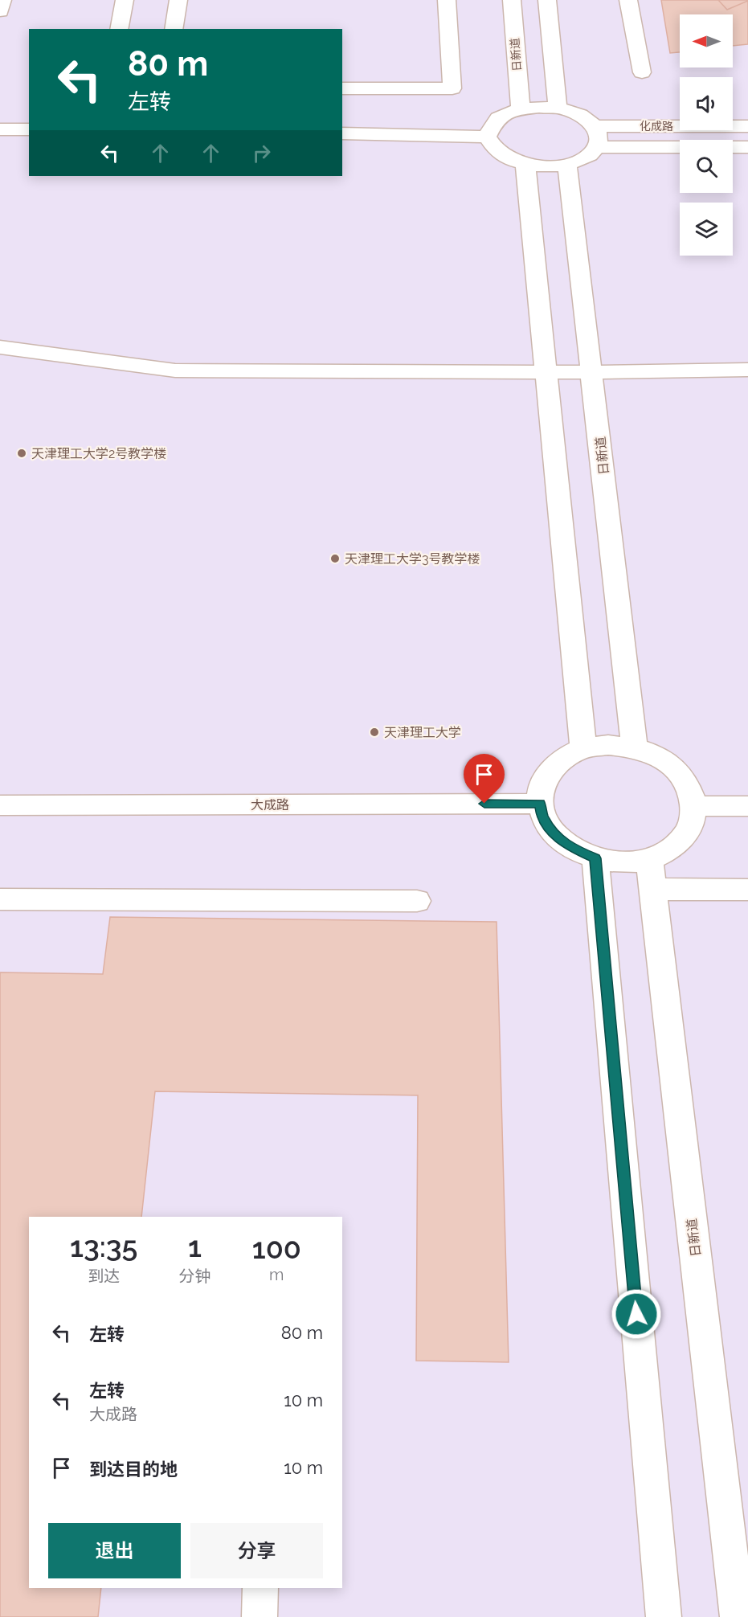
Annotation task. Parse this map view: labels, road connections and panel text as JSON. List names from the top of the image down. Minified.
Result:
{"streets":{"street":["日新道","化成路","大成路"]},"crossings":[["日新道","大成路"]],"places":["天津理工大学2号教学楼","天津理工大学3号教学楼","天津理工大学"],"north":"left","page":{"turn":["80 m","左转"],"eta":["13:35","到达","1","分钟","100","m"],"list":[{"name":"左转","value":"80 m"},{"name":"左转","note":"大成路","value":"10 m"},{"name":"到达目的地","value":"10 m"}],"buttons":["退出","分享"]}}
